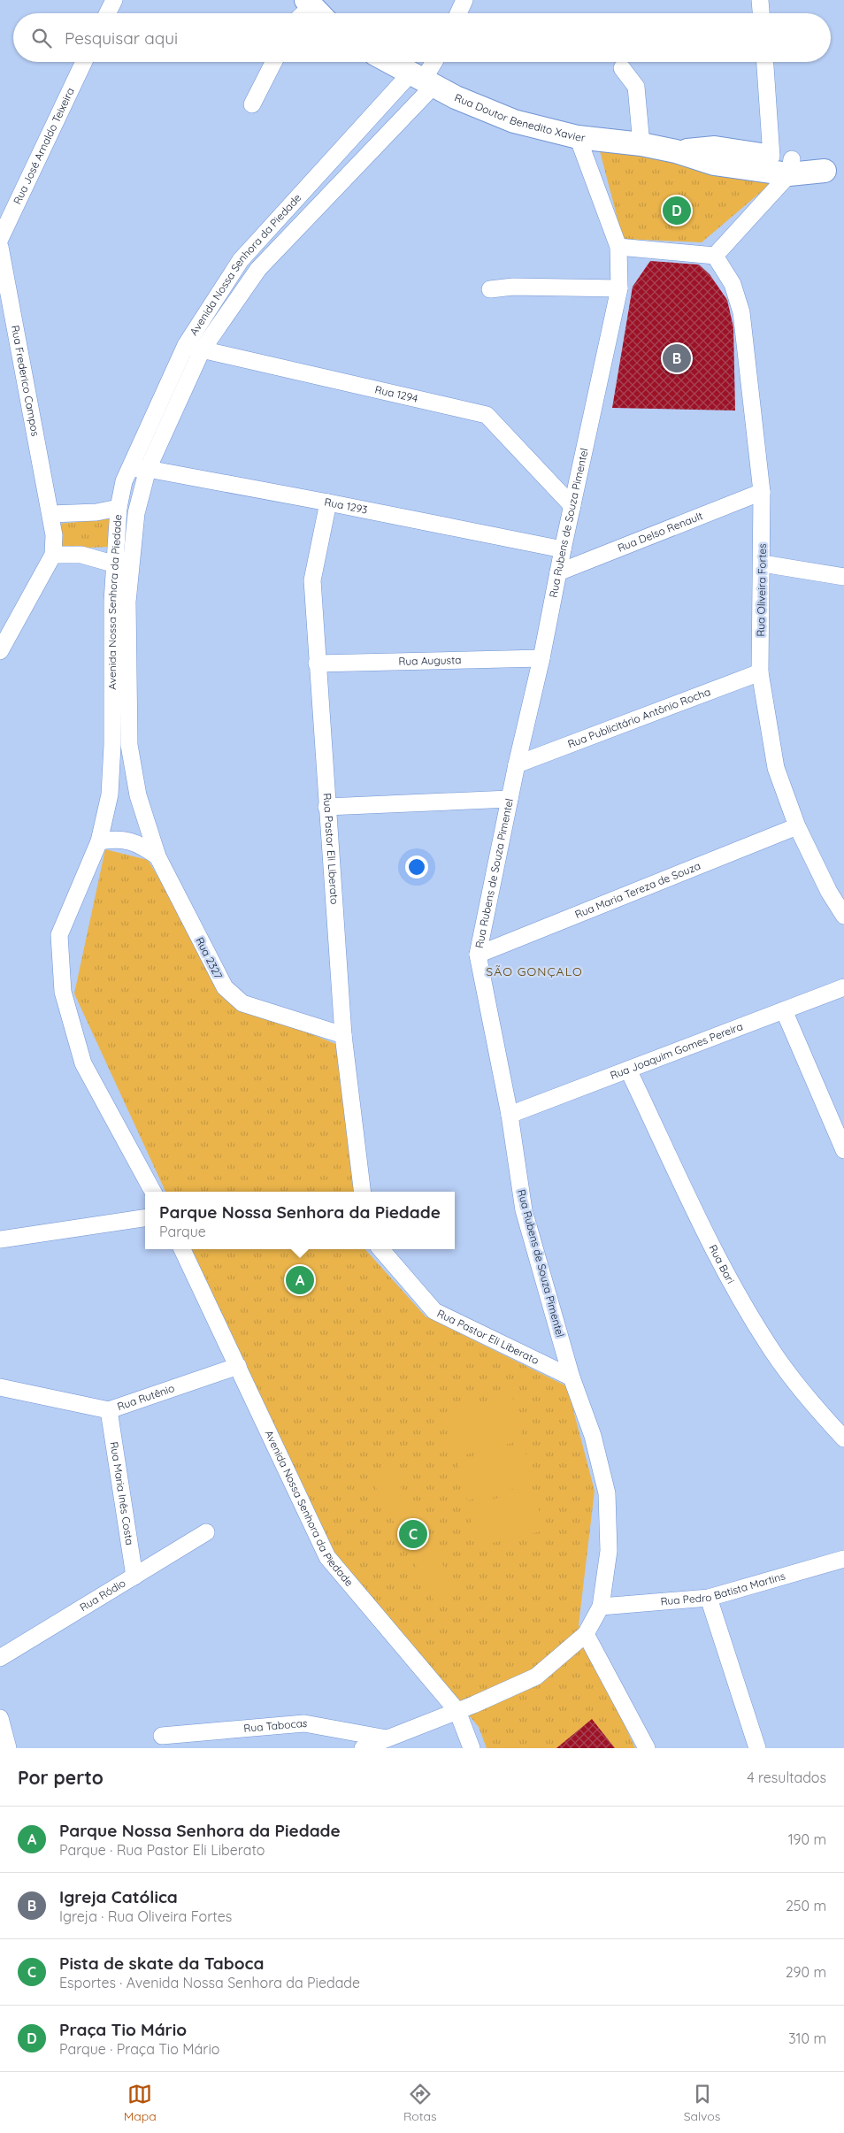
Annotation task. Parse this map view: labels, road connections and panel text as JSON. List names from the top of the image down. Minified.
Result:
{"streets":{"street":["Rua Doutor Benedito Xavier","Rua José Arnaldo Teixeira","Avenida Nossa Senhora da Piedade","Rua Frederico Campos","Rua 1294","Rua 1293","Rua Rubens de Souza Pimentel","Rua Delso Renault","Rua Oliveira Fortes","Rua Augusta","Rua Publicitário Antônio Rocha","Rua Pastor Eli Liberato","Rua Maria Tereza de Souza","Rua 2327","Rua Joaquim Gomes Pereira","Rua Bari","Rua Rutênio","Rua Maria Inês Costa","Rua Pedro Batista Martins","Rua Ródio","Rua Tabocas"]},"crossings":[["Rua Doutor Benedito Xavier","Avenida Nossa Senhora da Piedade"],["Rua Doutor Benedito Xavier","Rua Rubens de Souza Pimentel"],["Avenida Nossa Senhora da Piedade","Rua 1294"],["Avenida Nossa Senhora da Piedade","Rua 1293"],["Avenida Nossa Senhora da Piedade","Rua Rubens de Souza Pimentel"],["Avenida Nossa Senhora da Piedade","Rua 2327"],["Avenida Nossa Senhora da Piedade","Rua Rutênio"],["Rua 1294","Rua Rubens de Souza Pimentel"],["Rua 1293","Rua Rubens de Souza Pimentel"],["Rua 1293","Rua Pastor Eli Liberato"],["Rua Rubens de Souza Pimentel","Rua Delso Renault"],["Rua Rubens de Souza Pimentel","Rua Augusta"],["Rua Rubens de Souza Pimentel","Rua Publicitário Antônio Rocha"],["Rua Rubens de Souza Pimentel","Rua Pastor Eli Liberato"],["Rua Rubens de Souza Pimentel","Rua Maria Tereza de Souza"],["Rua Rubens de Souza Pimentel","Rua Joaquim Gomes Pereira"],["Rua Rubens de Souza Pimentel","Rua Pedro Batista Martins"],["Rua Rubens de Souza Pimentel","Rua Tabocas"],["Rua Delso Renault","Rua Oliveira Fortes"],["Rua Oliveira Fortes","Rua Publicitário Antônio Rocha"],["Rua Oliveira Fortes","Rua Maria Tereza de Souza"],["Rua Augusta","Rua Pastor Eli Liberato"],["Rua Pastor Eli Liberato","Rua 2327"],["Rua Joaquim Gomes Pereira","Rua Bari"],["Rua Rutênio","Rua Maria Inês Costa"],["Rua Maria Inês Costa","Rua Ródio"]],"districts":["SÃO GONÇALO"],"page":{"search":"Pesquisar aqui","pins":["D","B","A","C"],"popup":["Parque Nossa Senhora da Piedade","Parque"],"heading":["Por perto","4 resultados"],"list":[{"mark":"A","name":"Parque Nossa Senhora da Piedade","note":"Parque · Rua Pastor Eli Liberato","value":"190 m"},{"mark":"B","name":"Igreja Católica","note":"Igreja · Rua Oliveira Fortes","value":"250 m"},{"mark":"C","name":"Pista de skate da Taboca","note":"Esportes · Avenida Nossa Senhora da Piedade","value":"290 m"},{"mark":"D","name":"Praça Tio Mário","note":"Parque · Praça Tio Mário","value":"310 m"}],"nav":["Mapa","Rotas","Salvos"]}}
